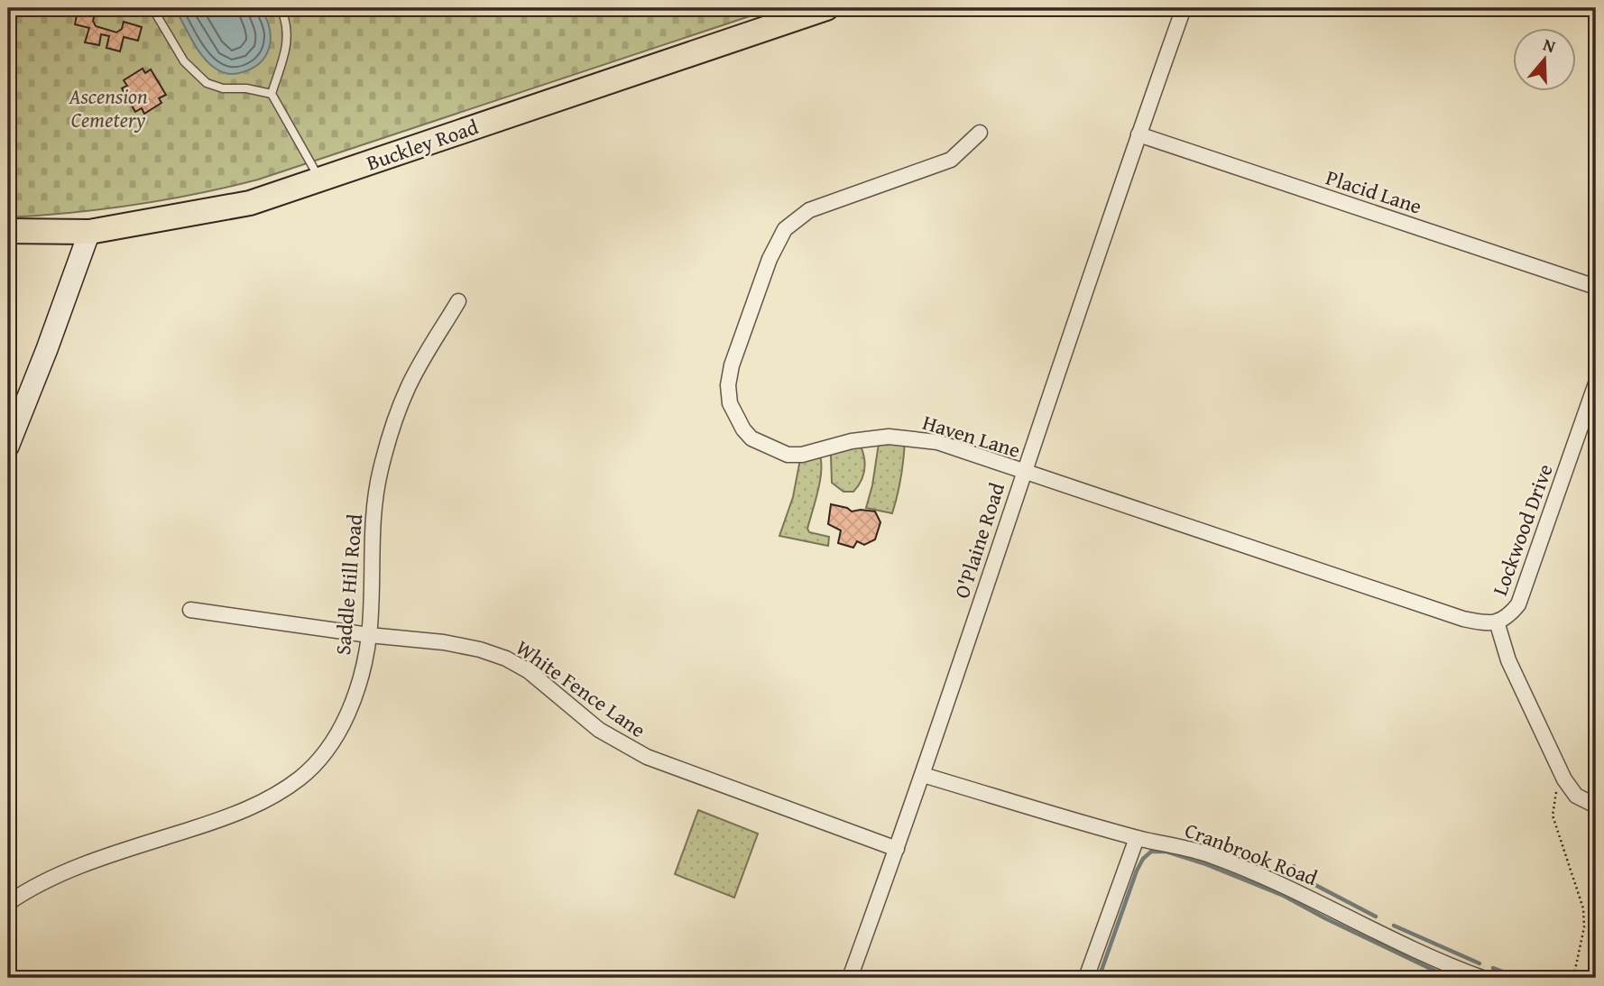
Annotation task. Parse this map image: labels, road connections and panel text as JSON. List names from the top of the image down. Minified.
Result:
{"streets":{"main road":["Buckley Road"],"street":["Placid Lane","Haven Lane","Lockwood Drive","O'Plaine Road","Saddle Hill Road","White Fence Lane","Cranbrook Road"]},"crossings":[["Placid Lane","O'Plaine Road"],["Haven Lane","Lockwood Drive"],["Haven Lane","O'Plaine Road"],["O'Plaine Road","White Fence Lane"],["O'Plaine Road","Cranbrook Road"],["Saddle Hill Road","White Fence Lane"]],"parks":["Ascension Cemetery"],"north":"top"}
